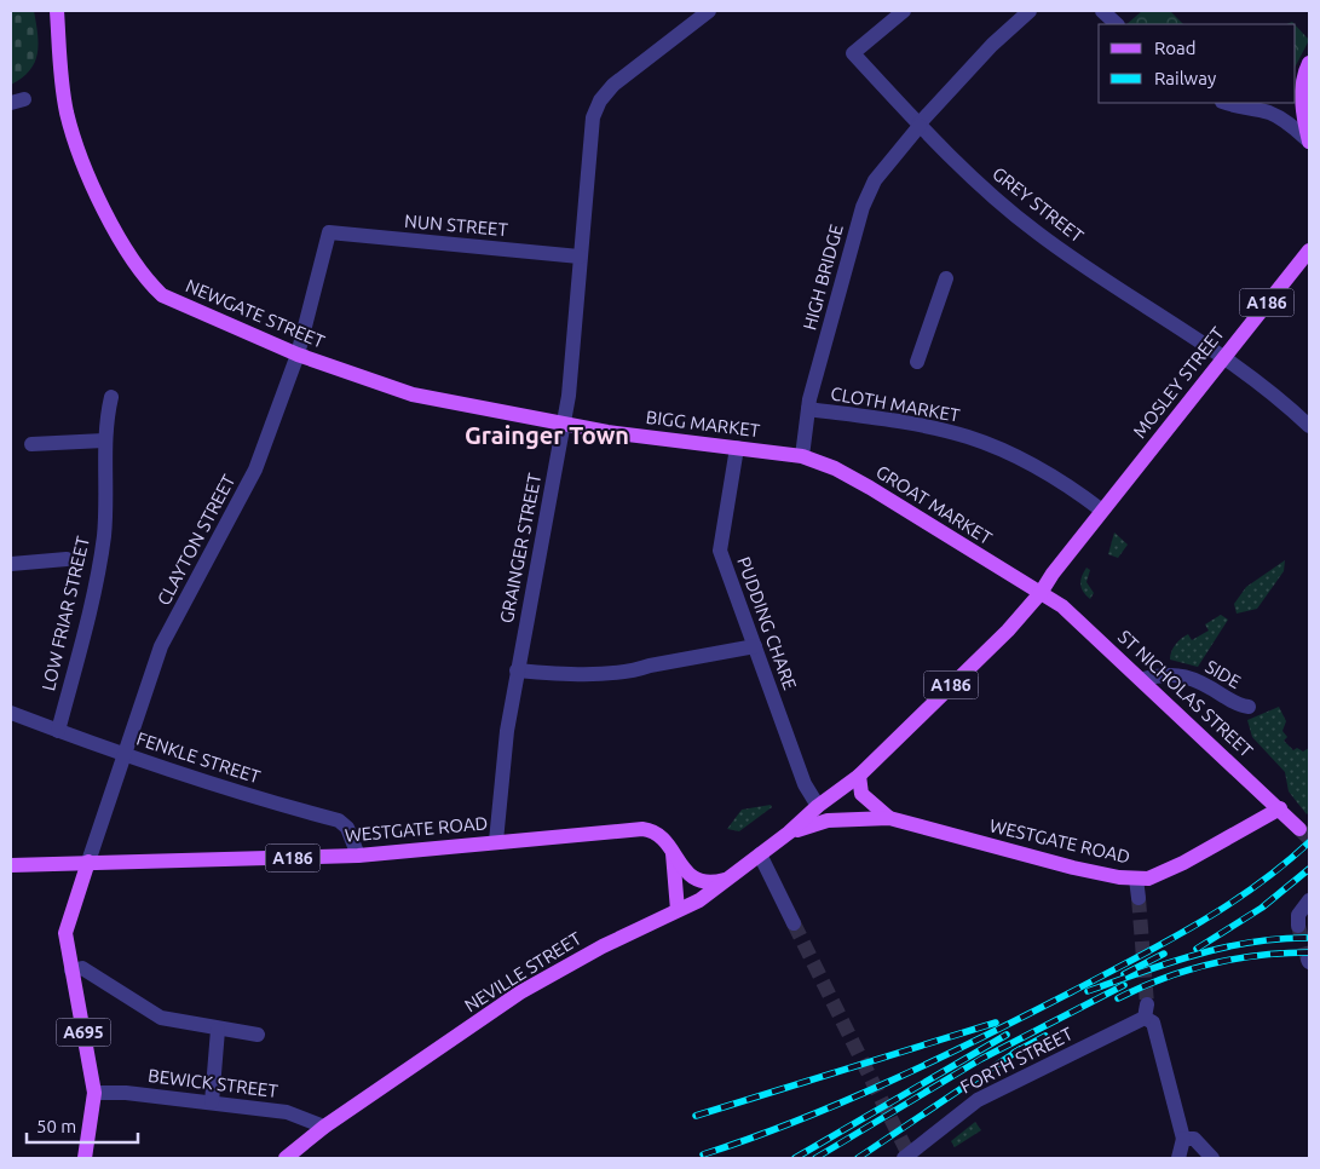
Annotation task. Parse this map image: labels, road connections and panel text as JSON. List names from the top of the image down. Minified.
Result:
{"streets":{"main road":["A186","NEWGATE STREET","MOSLEY STREET","BIGG MARKET","GROAT MARKET","ST NICHOLAS STREET","WESTGATE ROAD","NEVILLE STREET","A695"],"street":["GREY STREET","NUN STREET","HIGH BRIDGE","CLOTH MARKET","CLAYTON STREET","GRAINGER STREET","LOW FRIAR STREET","PUDDING CHARE","SIDE","FENKLE STREET","FORTH STREET","BEWICK STREET"]},"crossings":[["GREY STREET","HIGH BRIDGE"],["GREY STREET","MOSLEY STREET"],["NUN STREET","CLAYTON STREET"],["NUN STREET","GRAINGER STREET"],["HIGH BRIDGE","CLOTH MARKET"],["HIGH BRIDGE","BIGG MARKET"],["HIGH BRIDGE","GROAT MARKET"],["A186","MOSLEY STREET"],["A186","CLOTH MARKET"],["A186","GROAT MARKET"],["A186","PUDDING CHARE"],["A186","ST NICHOLAS STREET"],["A186","WESTGATE ROAD"],["A186","NEVILLE STREET"],["NEWGATE STREET","BIGG MARKET"],["NEWGATE STREET","CLAYTON STREET"],["NEWGATE STREET","GRAINGER STREET"],["MOSLEY STREET","CLOTH MARKET"],["BIGG MARKET","GROAT MARKET"],["BIGG MARKET","GRAINGER STREET"],["BIGG MARKET","PUDDING CHARE"],["GROAT MARKET","ST NICHOLAS STREET"],["CLAYTON STREET","FENKLE STREET"],["CLAYTON STREET","WESTGATE ROAD"],["CLAYTON STREET","A695"],["GRAINGER STREET","WESTGATE ROAD"],["LOW FRIAR STREET","FENKLE STREET"],["SIDE","ST NICHOLAS STREET"],["ST NICHOLAS STREET","WESTGATE ROAD"],["FENKLE STREET","WESTGATE ROAD"],["WESTGATE ROAD","NEVILLE STREET"],["WESTGATE ROAD","A695"],["NEVILLE STREET","BEWICK STREET"],["A695","BEWICK STREET"]],"districts":["Grainger Town"],"legend":["Road","Railway"],"scale_bar":"50 m"}
